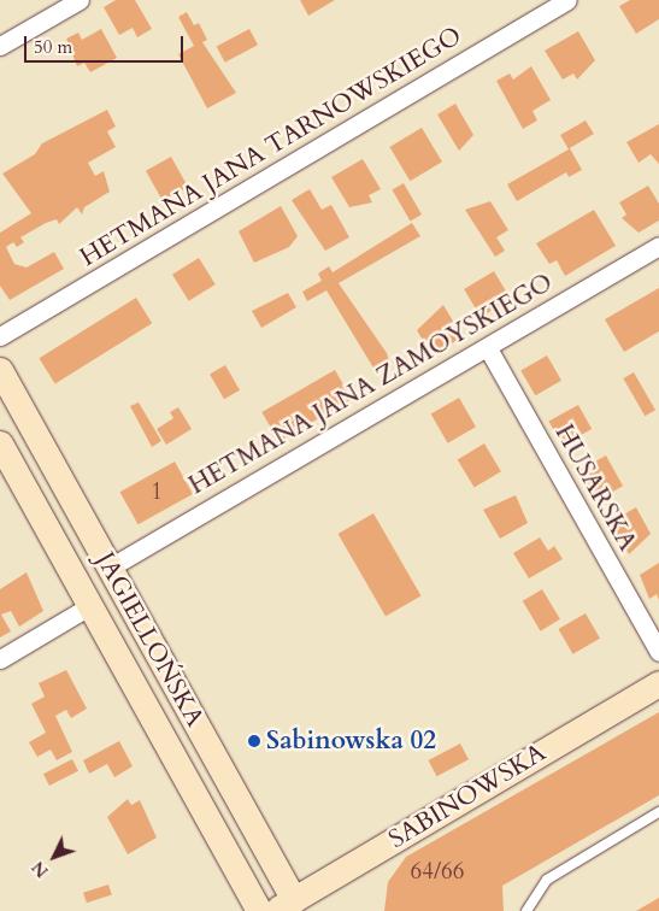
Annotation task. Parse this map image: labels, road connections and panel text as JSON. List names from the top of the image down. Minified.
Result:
{"streets":{"street":["HETMANA JANA TARNOWSKIEGO","HETMANA JANA ZAMOYSKIEGO","HUSARSKA","JAGIELLOŃSKA","SABINOWSKA"]},"crossings":[["HETMANA JANA ZAMOYSKIEGO","HUSARSKA"],["HETMANA JANA ZAMOYSKIEGO","JAGIELLOŃSKA"],["JAGIELLOŃSKA","SABINOWSKA"]],"places":["Sabinowska 02"],"house_numbers":["1","64/66"],"scale_bar":"50 m","north":"bottom left"}
